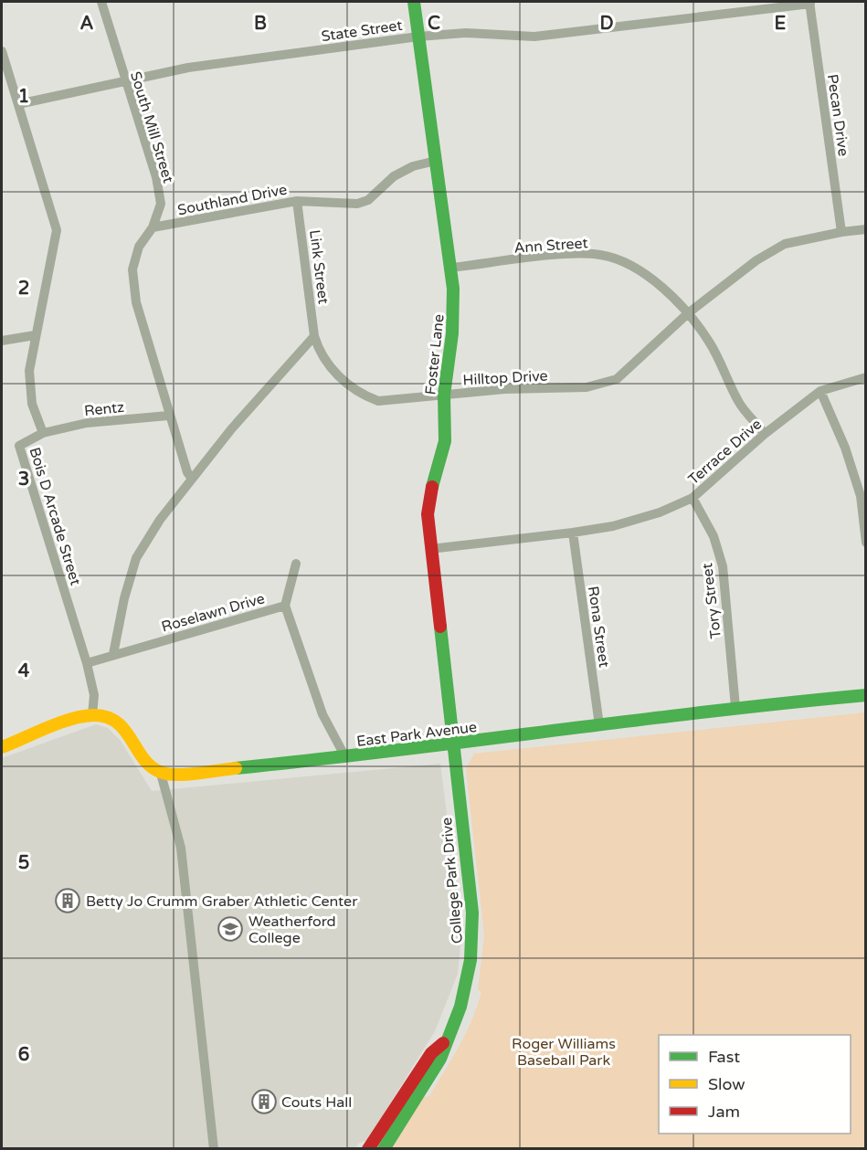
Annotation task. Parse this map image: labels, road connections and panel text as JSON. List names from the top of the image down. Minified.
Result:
{"streets":{"street":["State Street","Pecan Drive","South Mill Street","Southland Drive","Ann Street","Link Street","Foster Lane","Hilltop Drive","Rentz","Terrace Drive","Bois D Arcade Street","Tory Street","Roselawn Drive","Rona Street","East Park Avenue","College Park Drive"]},"crossings":[["State Street","Pecan Drive"],["State Street","South Mill Street"],["State Street","Foster Lane"],["State Street","Bois D Arcade Street"],["Pecan Drive","Hilltop Drive"],["South Mill Street","Southland Drive"],["South Mill Street","Rentz"],["Southland Drive","Link Street"],["Southland Drive","Foster Lane"],["Ann Street","Foster Lane"],["Ann Street","Hilltop Drive"],["Ann Street","Terrace Drive"],["Link Street","Hilltop Drive"],["Foster Lane","Hilltop Drive"],["Foster Lane","Terrace Drive"],["Foster Lane","East Park Avenue"],["Foster Lane","College Park Drive"],["Rentz","Bois D Arcade Street"],["Terrace Drive","Tory Street"],["Terrace Drive","Rona Street"],["Bois D Arcade Street","Roselawn Drive"],["Tory Street","East Park Avenue"],["Roselawn Drive","East Park Avenue"],["Rona Street","East Park Avenue"],["East Park Avenue","College Park Drive"]],"parks":["Roger Williams Baseball Park"],"places":{"building":["Betty Jo Crumm Graber Athletic Center","Couts Hall"],"school or university":["Weatherford College"]},"legend":["Fast","Slow","Jam"],"grid":{"columns":["A","B","C","D","E"],"rows":["1","2","3","4","5","6"]}}
